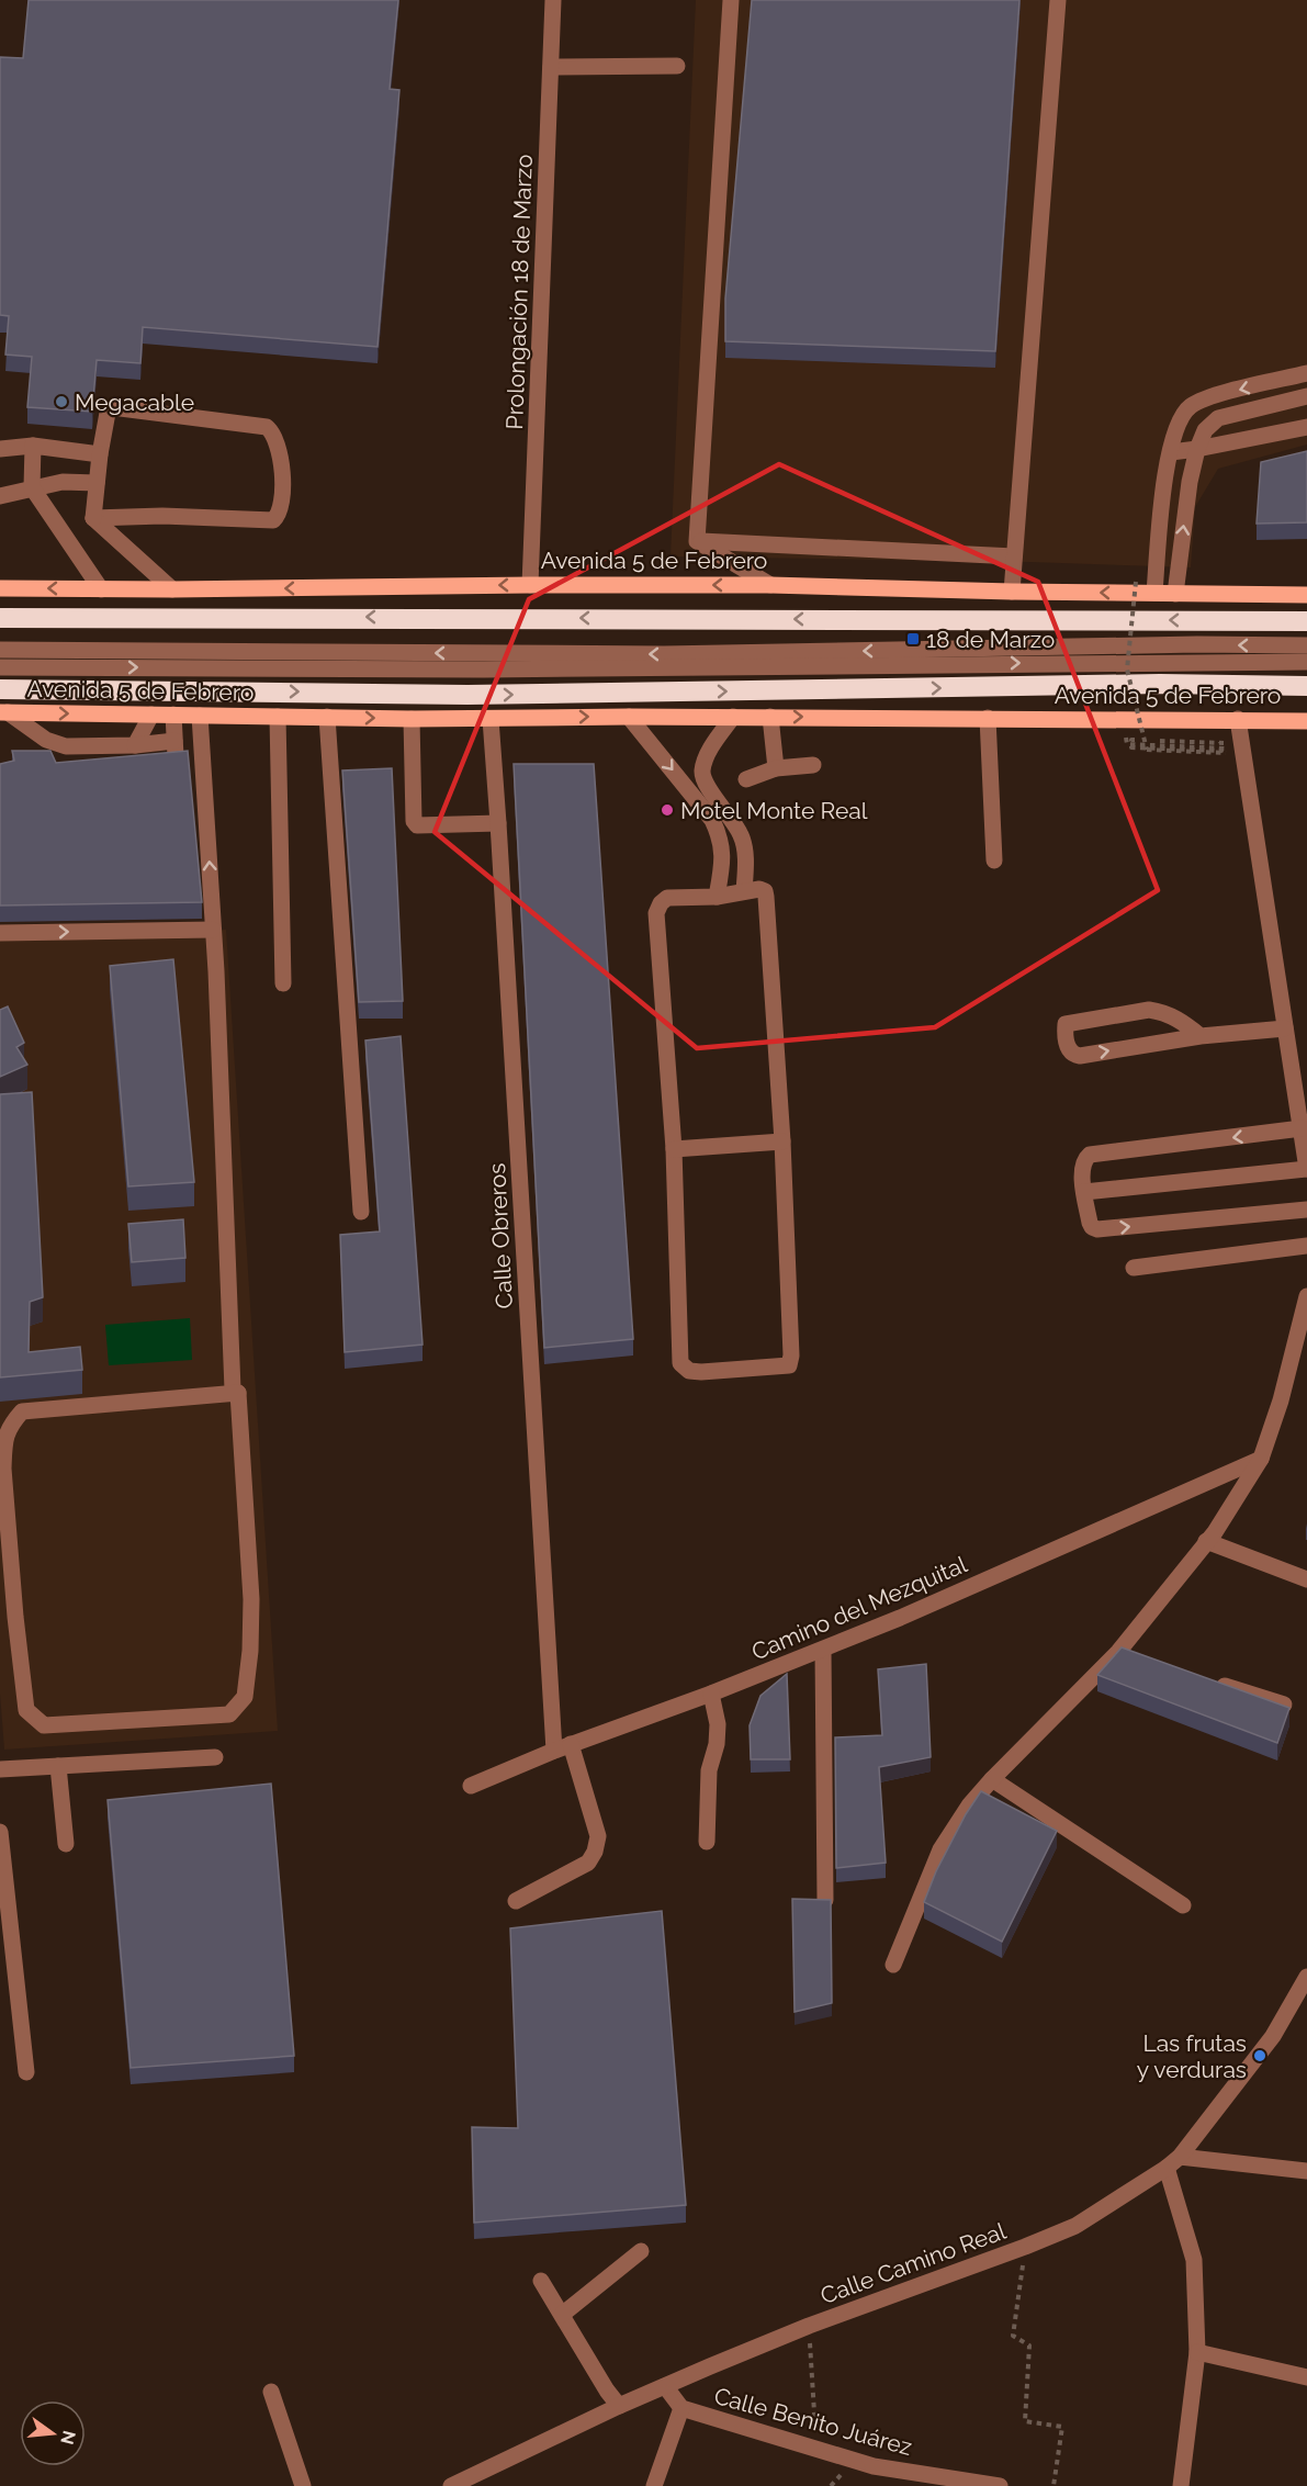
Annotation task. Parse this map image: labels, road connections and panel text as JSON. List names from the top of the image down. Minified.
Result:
{"streets":{"highway":["Avenida 5 de Febrero"],"street":["Prolongación 18 de Marzo","Calle Obreros","Camino del Mezquital","Calle Camino Real","Calle Benito Juárez"]},"crossings":[["Prolongación 18 de Marzo","Avenida 5 de Febrero"],["Avenida 5 de Febrero","Calle Obreros"],["Calle Obreros","Camino del Mezquital"],["Calle Camino Real","Calle Benito Juárez"]],"places":{"other":["Megacable","Motel Monte Real","Las frutas y verduras"],"transit":["18 de Marzo"]},"north":"right"}
